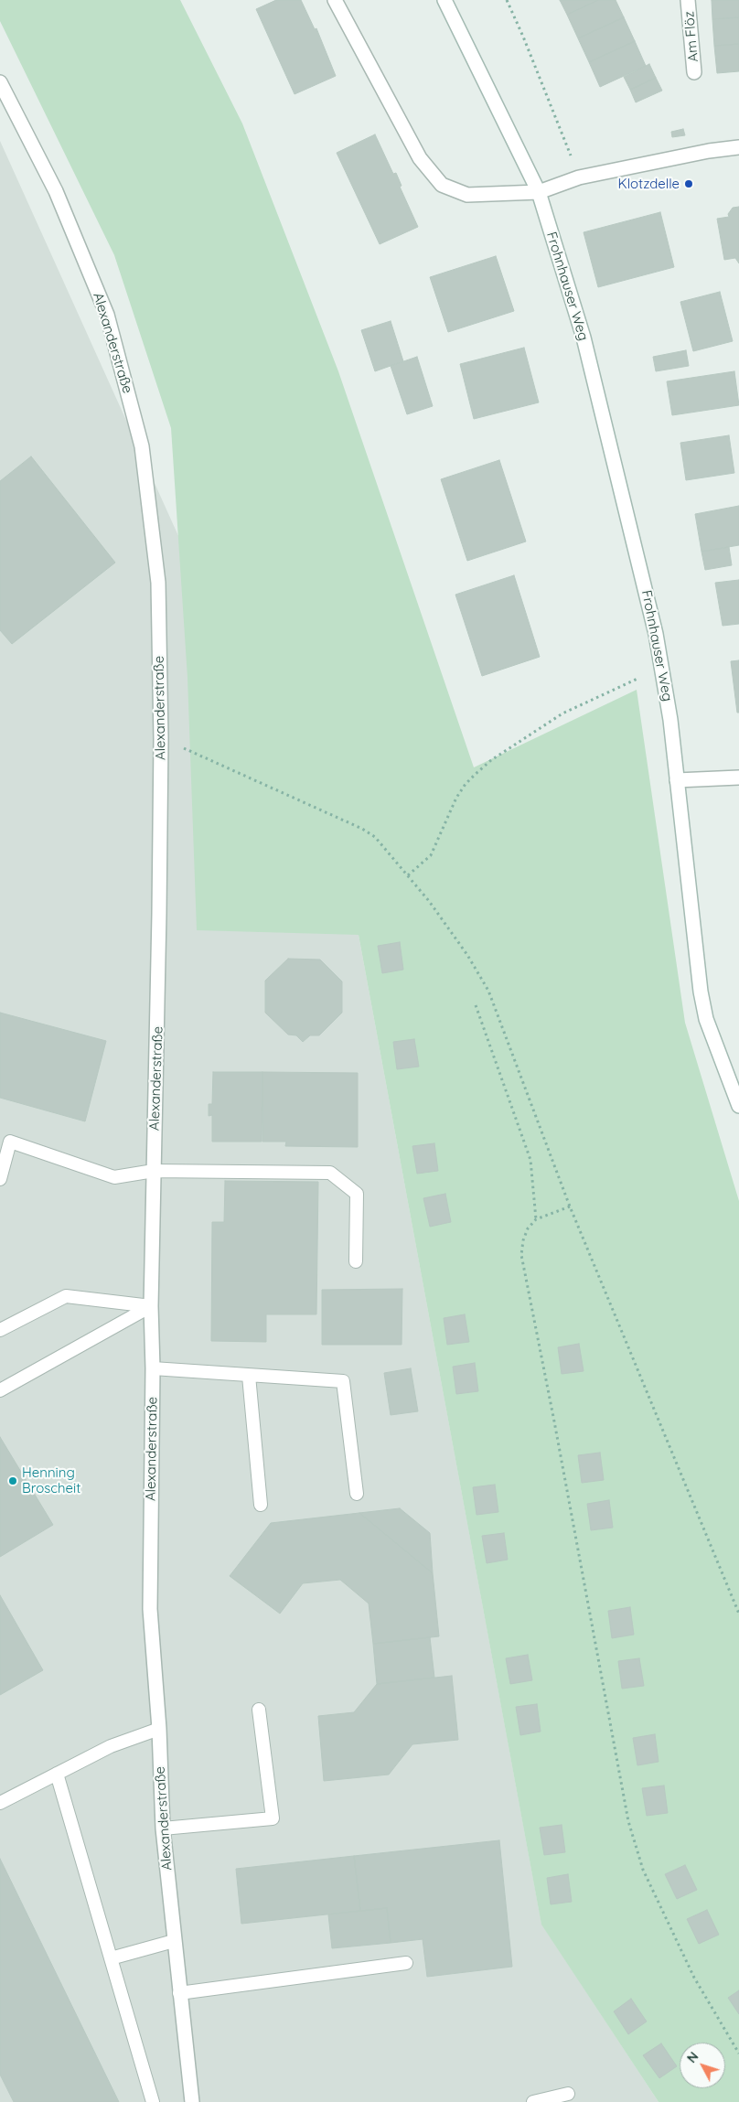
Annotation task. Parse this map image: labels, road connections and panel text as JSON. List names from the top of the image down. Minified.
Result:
{"streets":{"street":["Am Flöz","Frohnhauser Weg","Alexanderstraße"]},"places":["Klotzdelle","Henning Broscheit"],"north":"top left"}
